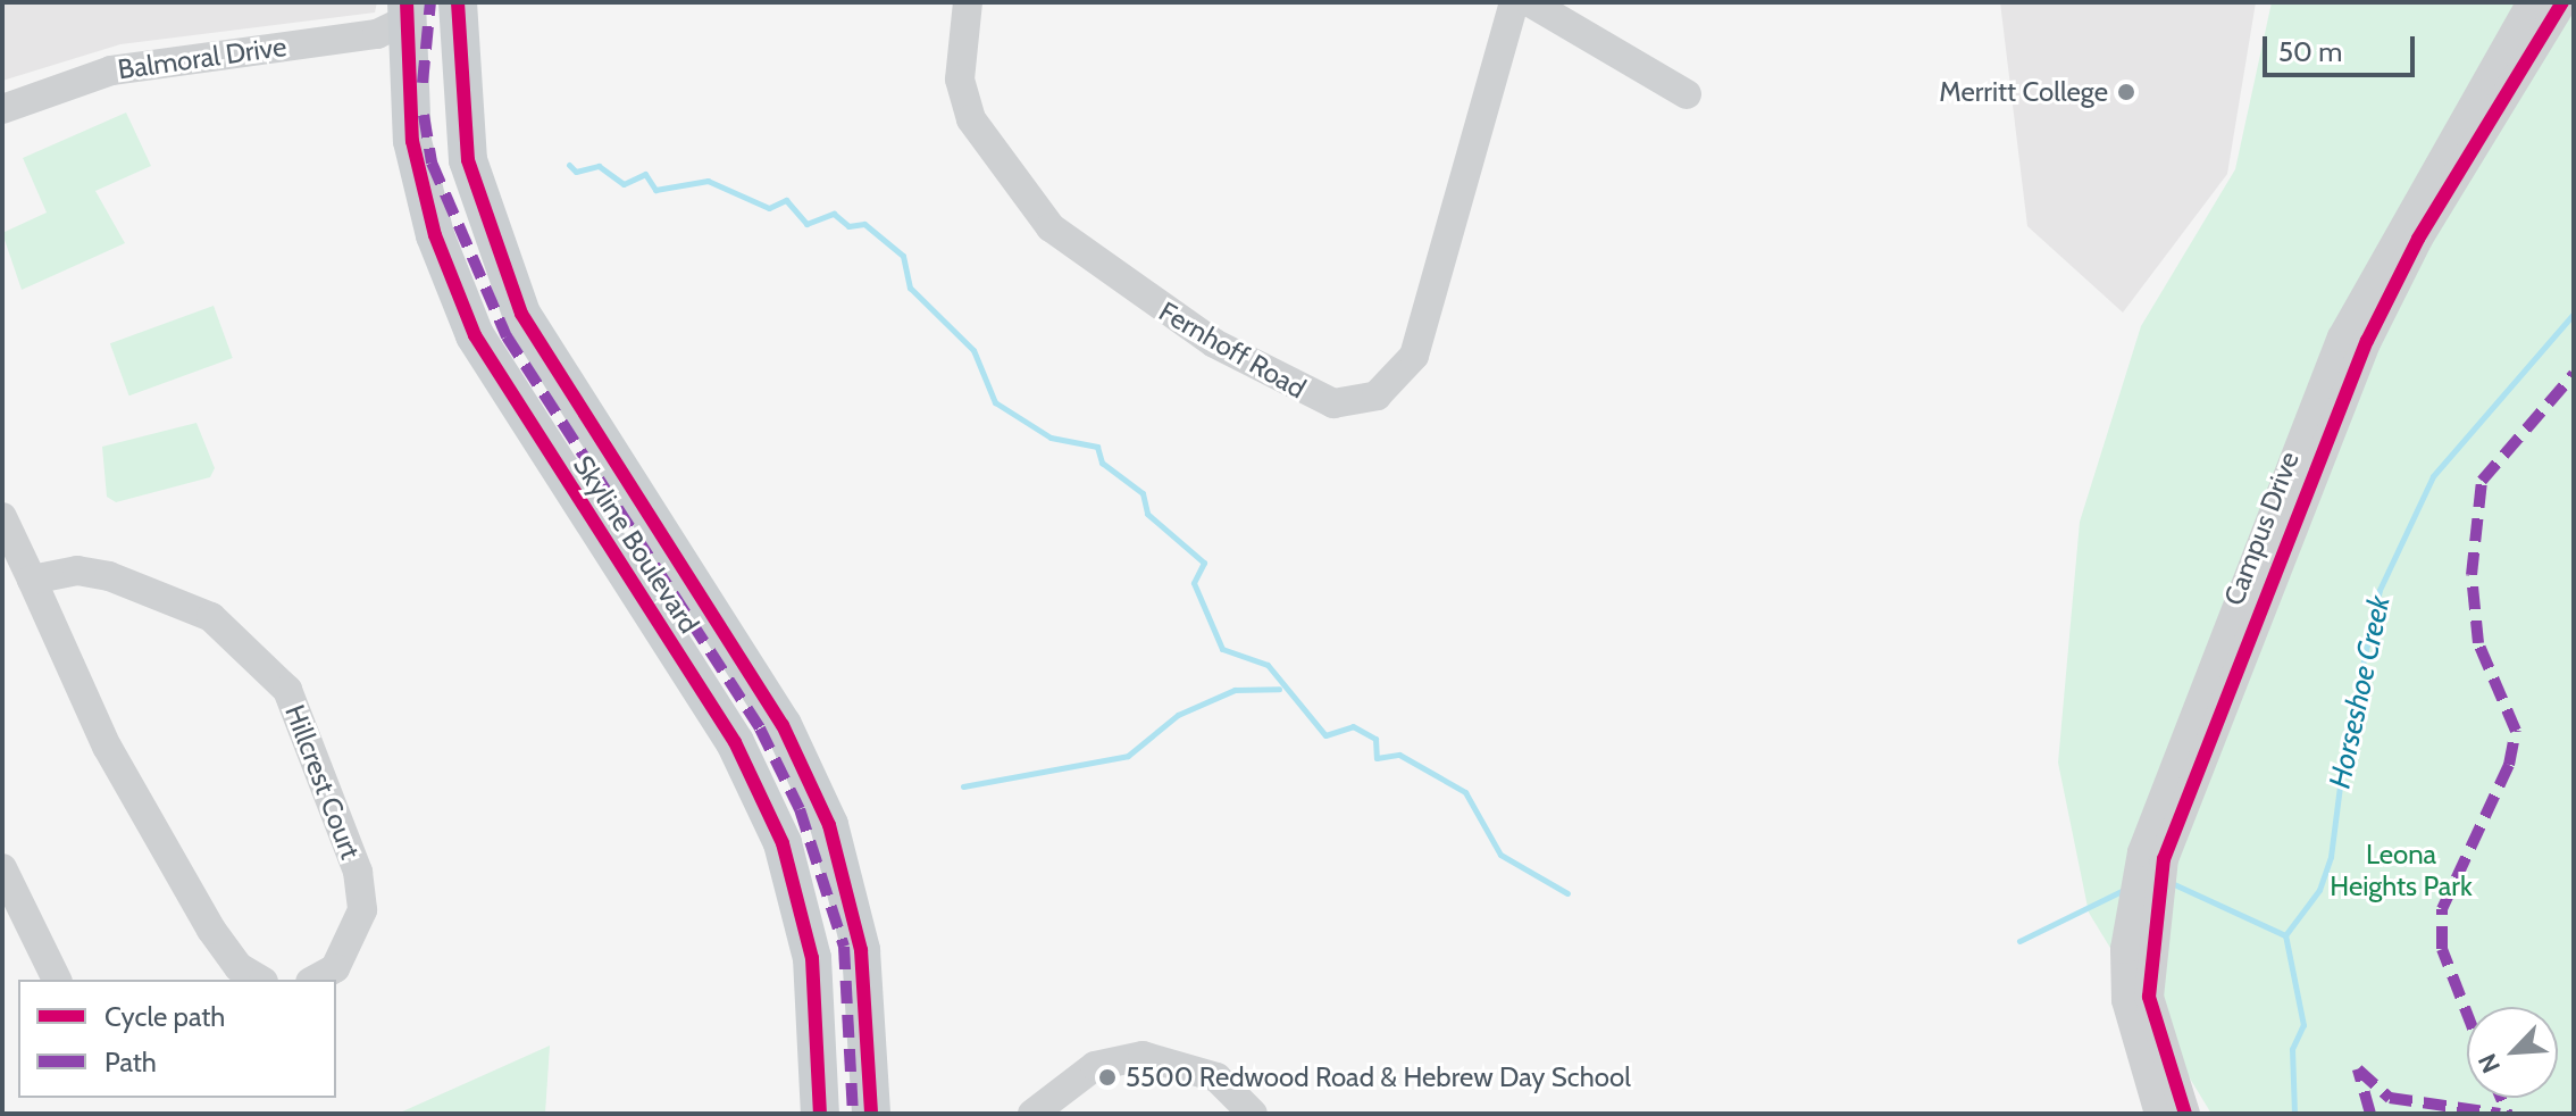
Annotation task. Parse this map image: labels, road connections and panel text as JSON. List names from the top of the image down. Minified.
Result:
{"streets":{"main road":["Skyline Boulevard"],"street":["Balmoral Drive","Fernhoff Road","Campus Drive","Hillcrest Court"]},"crossings":[["Balmoral Drive","Skyline Boulevard"]],"water":["Horseshoe Creek"],"parks":["Leona Heights Park"],"places":["Merritt College","5500 Redwood Road & Hebrew Day School"],"legend":["Cycle path","Path"],"scale_bar":"50 m","north":"bottom left"}
